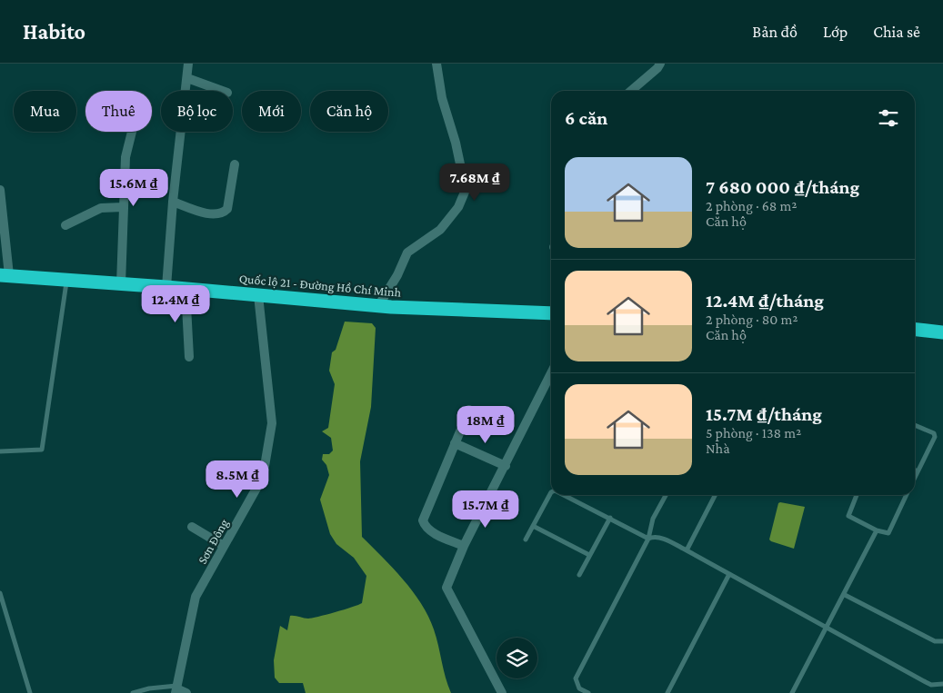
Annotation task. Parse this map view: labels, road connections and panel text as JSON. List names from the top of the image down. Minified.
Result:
{"streets":{"highway":["Quốc lộ 21 - Đường Hồ Chí Minh"],"street":["Sơn Đông"]},"crossings":[["Quốc lộ 21 - Đường Hồ Chí Minh","Sơn Đông"]],"page":{"header":"Habito","nav":["Bản đồ","Lớp","Chia sẻ"],"chip":["Mua","Thuê","Bộ lọc","Mới","Căn hộ"],"heading":"6 căn","list":[{"name":"7 680 000 ₫/tháng","note":"2 phòng · 68 m² · Căn hộ"},{"name":"12.4M ₫/tháng","note":"2 phòng · 80 m² · Căn hộ"},{"name":"15.7M ₫/tháng","note":"5 phòng · 138 m² · Nhà"}],"price":["7.68M ₫","15.6M ₫","12.4M ₫","18M ₫","8.5M ₫","15.7M ₫"]}}
